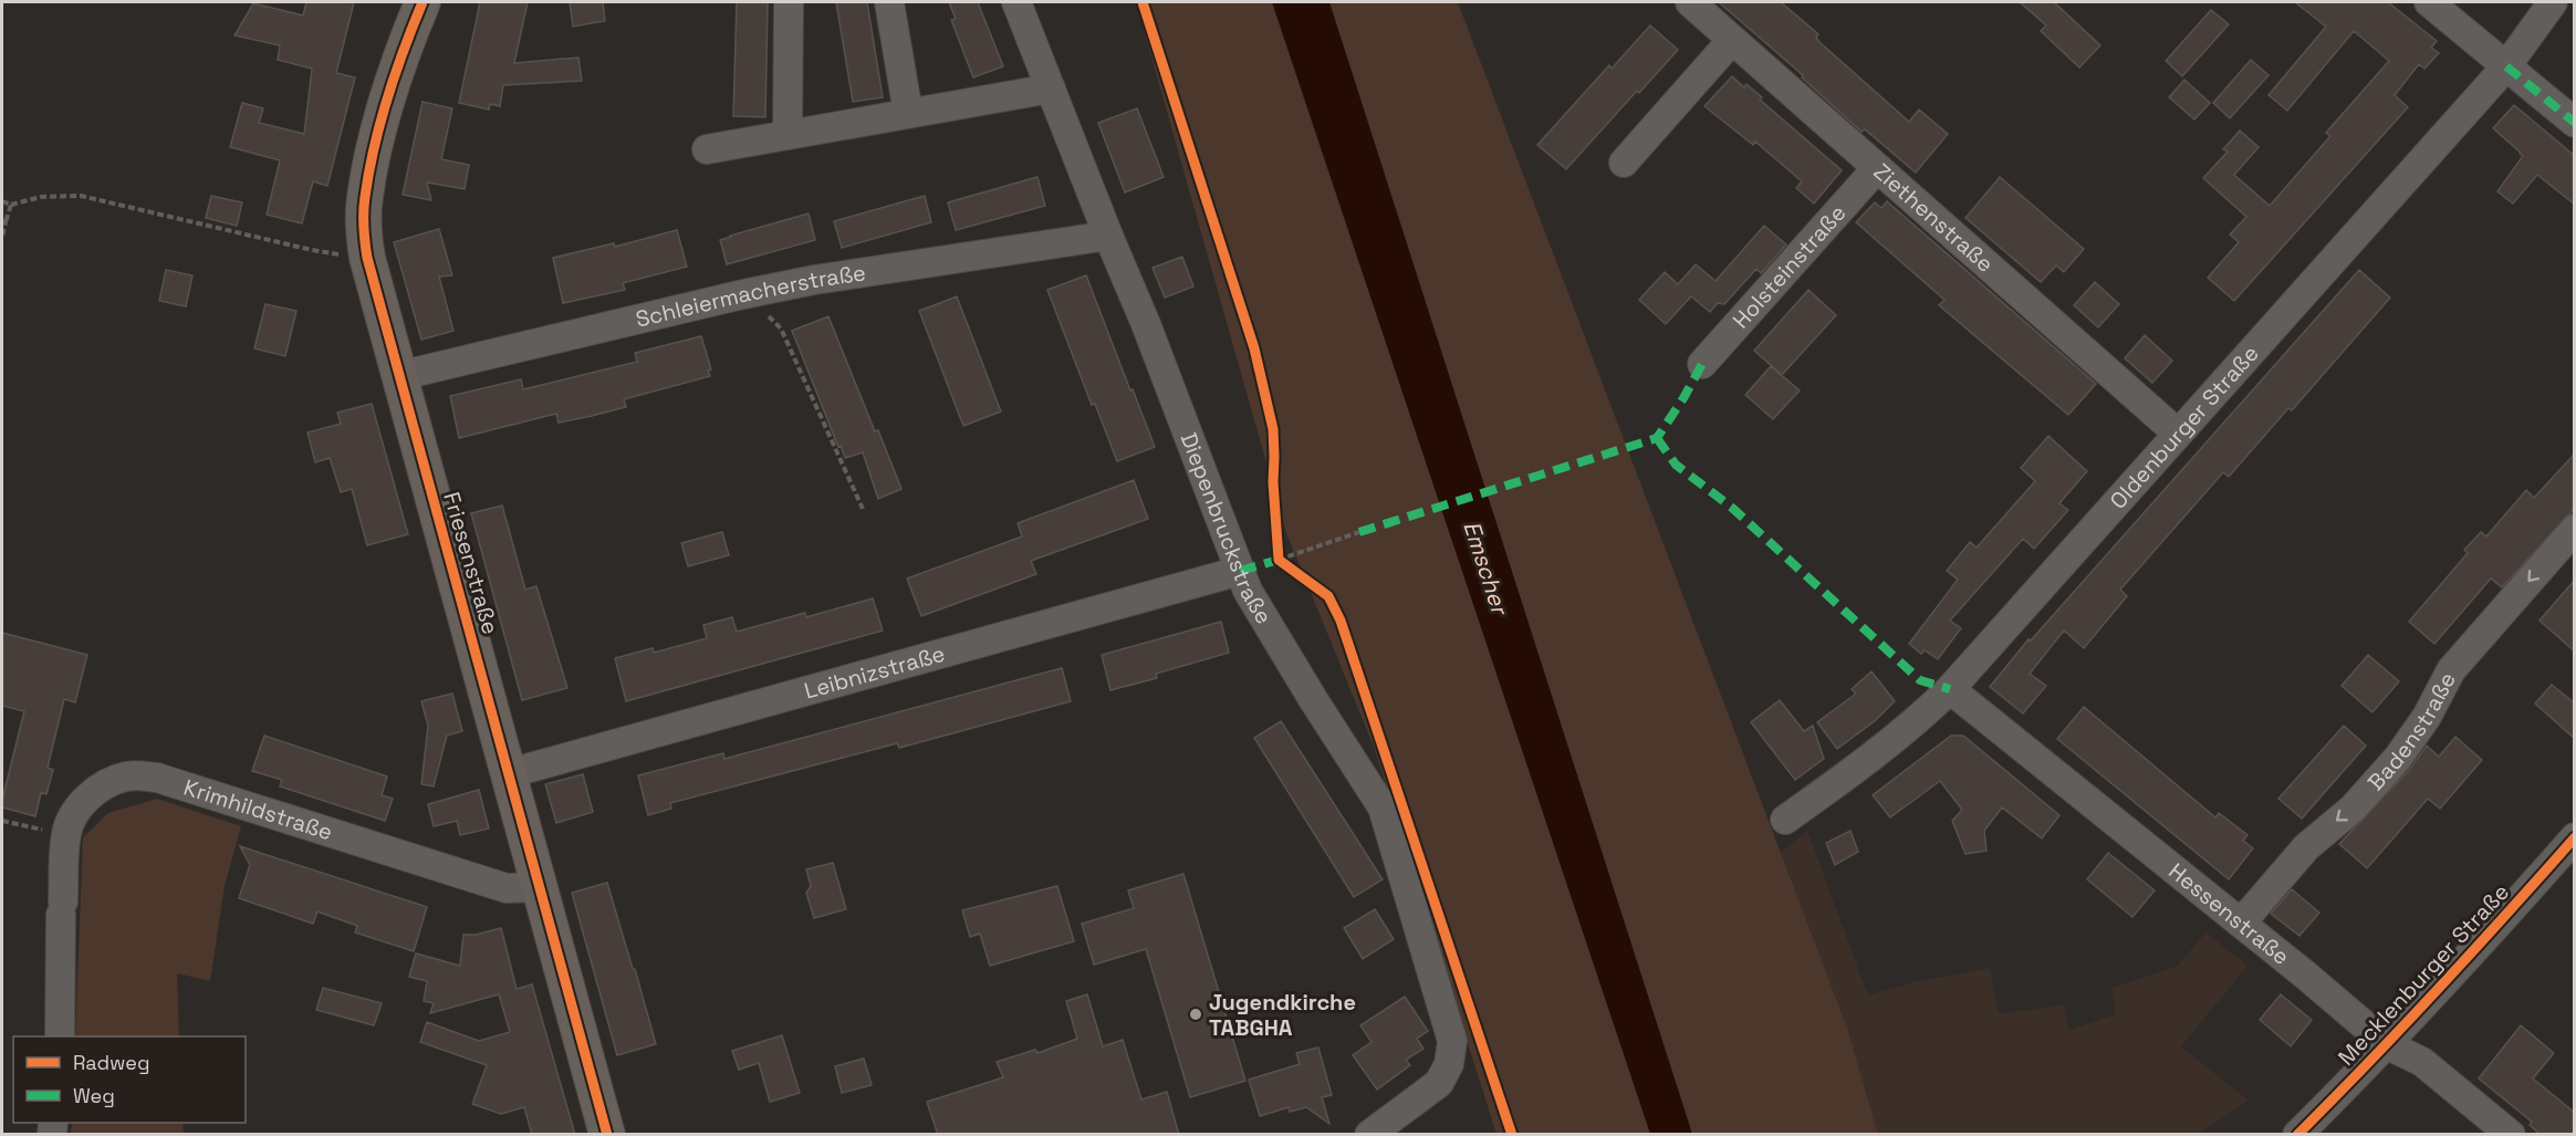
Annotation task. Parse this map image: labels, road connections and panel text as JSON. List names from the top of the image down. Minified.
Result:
{"streets":{"main road":["Friesenstraße"],"street":["Ziethenstraße","Holsteinstraße","Schleiermacherstraße","Oldenburger Straße","Diepenbruckstraße","Leibnizstraße","Badenstraße","Krimhildstraße","Hessenstraße","Mecklenburger Straße"]},"crossings":[["Ziethenstraße","Holsteinstraße"],["Ziethenstraße","Oldenburger Straße"],["Schleiermacherstraße","Diepenbruckstraße"],["Schleiermacherstraße","Friesenstraße"],["Oldenburger Straße","Hessenstraße"],["Diepenbruckstraße","Leibnizstraße"],["Friesenstraße","Leibnizstraße"],["Friesenstraße","Krimhildstraße"],["Badenstraße","Hessenstraße"],["Hessenstraße","Mecklenburger Straße"]],"one_way":["Badenstraße"],"water":["Emscher"],"places":["Jugendkirche TABGHA"],"legend":["Radweg","Weg"]}
